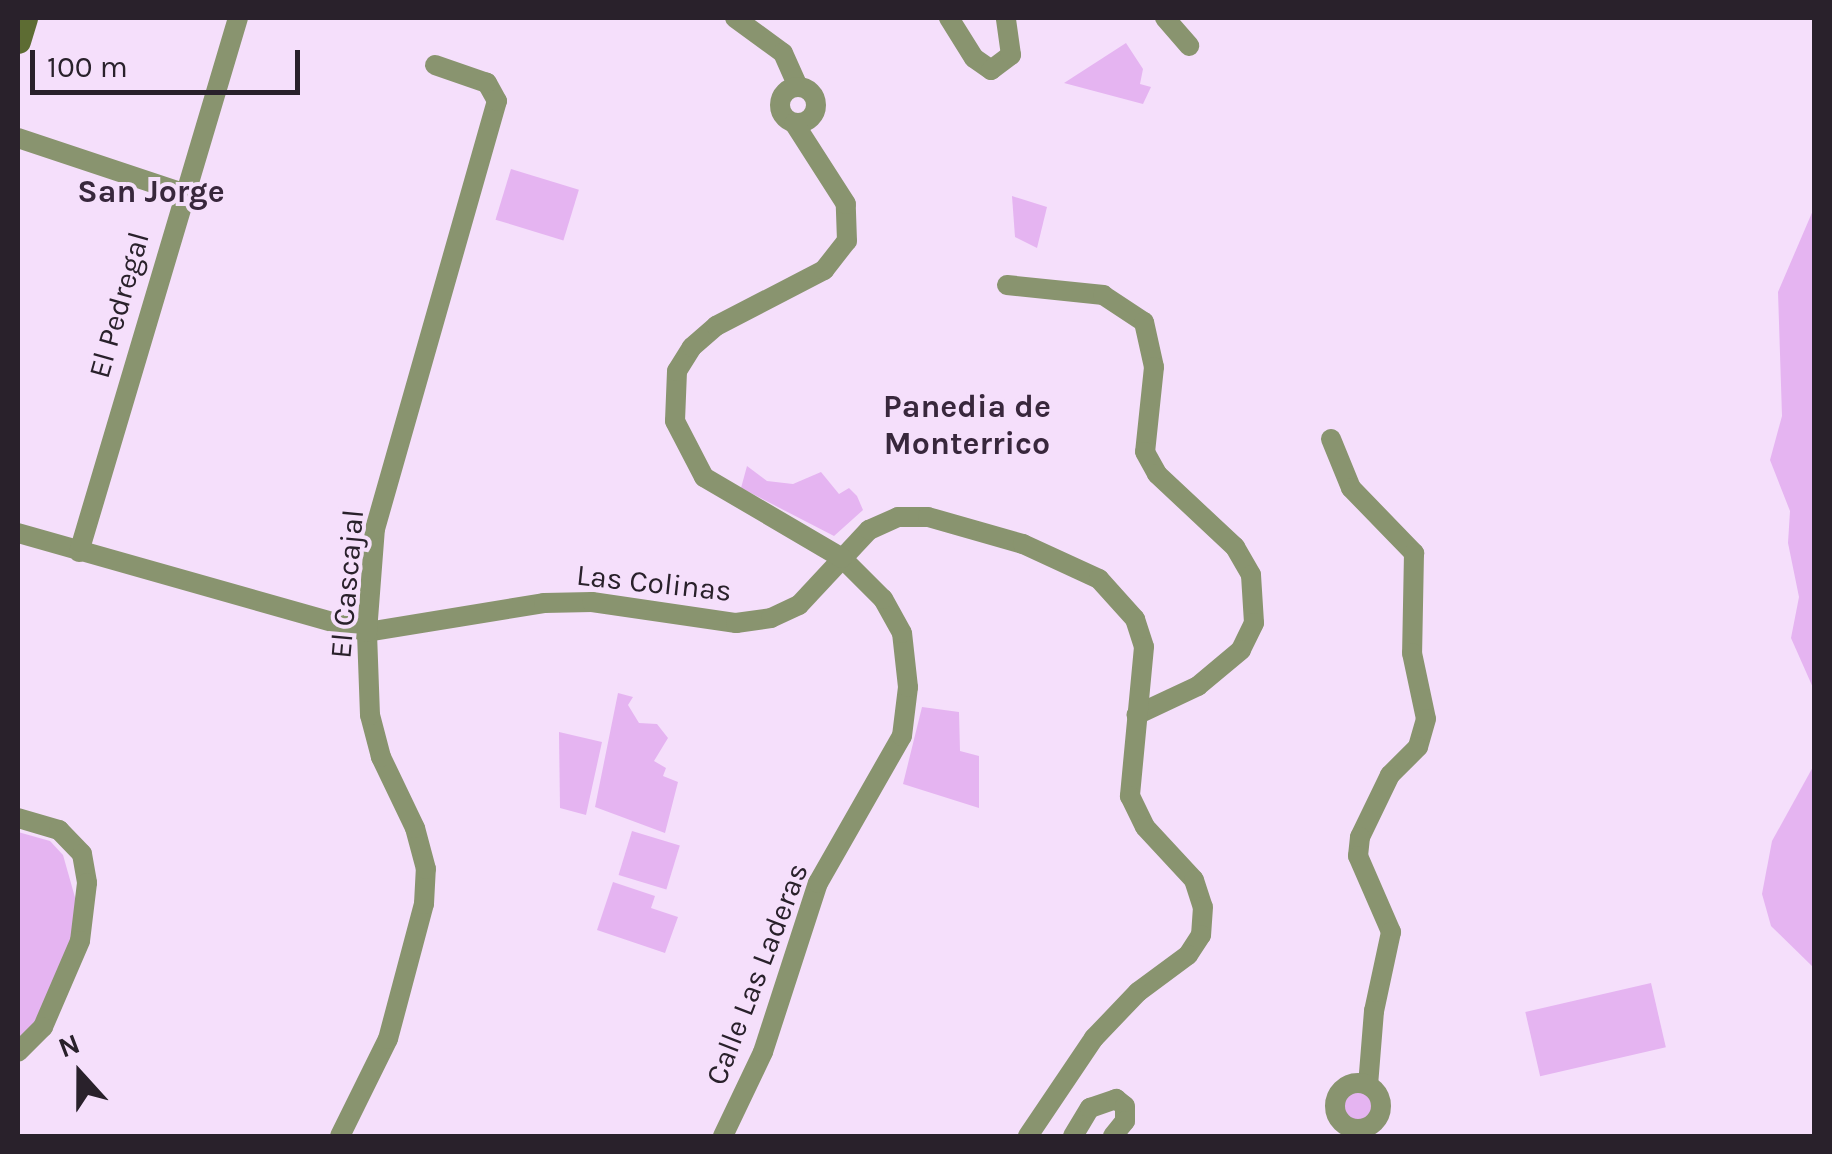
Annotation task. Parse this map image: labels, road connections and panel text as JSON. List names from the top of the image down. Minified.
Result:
{"streets":{"street":["El Pedregal","Las Colinas","El Cascajal","Calle Las Laderas"]},"crossings":[["El Pedregal","Las Colinas"],["Las Colinas","El Cascajal"],["Las Colinas","Calle Las Laderas"]],"districts":["San Jorge","Panedia de Monterrico"],"scale_bar":"100 m","north":"top"}
